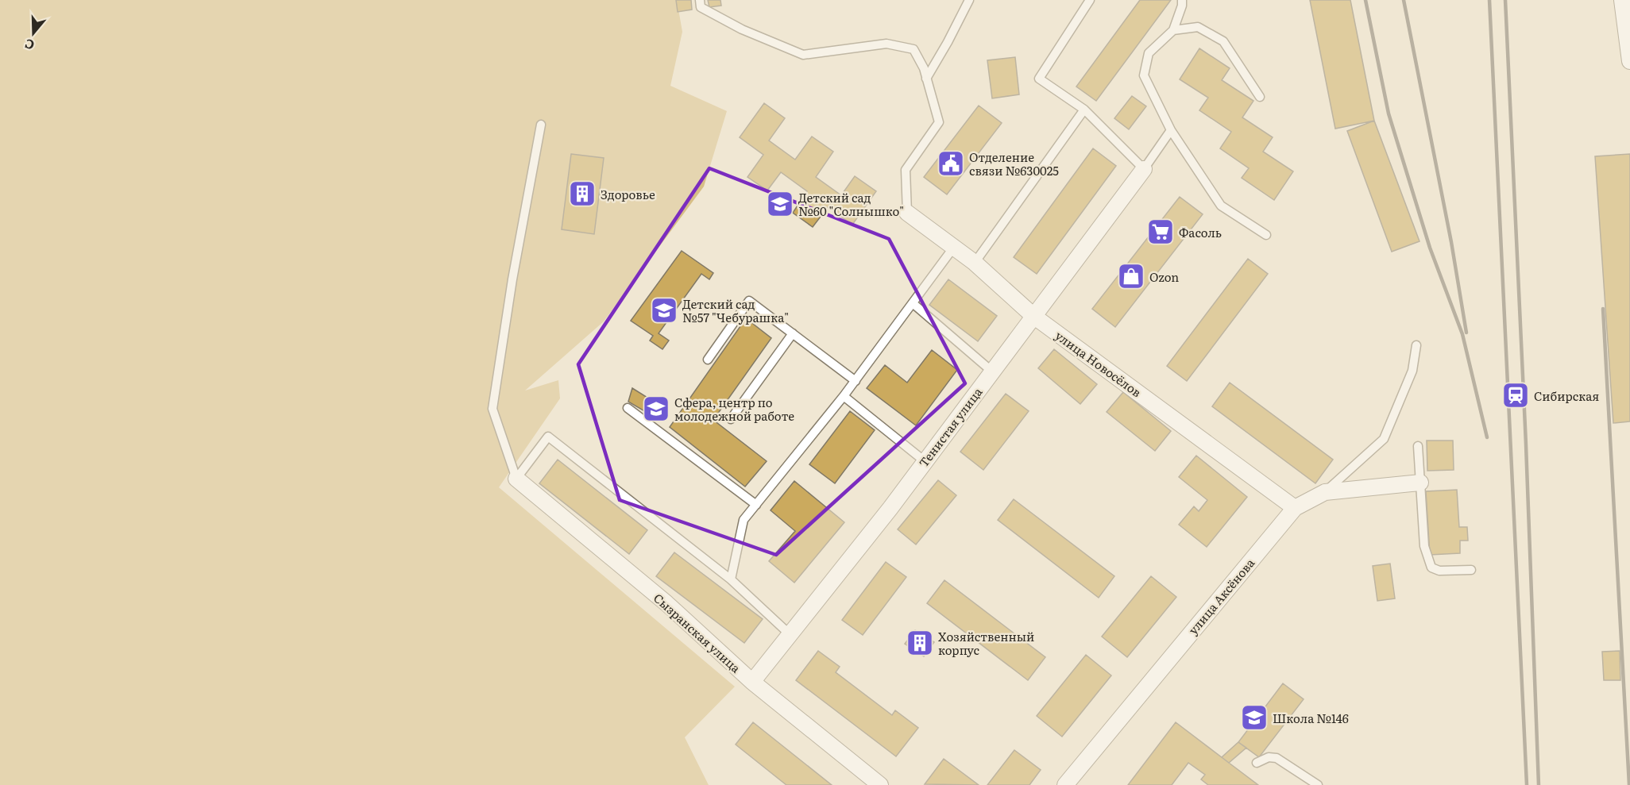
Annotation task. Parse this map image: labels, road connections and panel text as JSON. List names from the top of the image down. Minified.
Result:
{"streets":{"street":["улица Новосёлов","Тенистая улица","улица Аксёнова","Сызранская улица"]},"crossings":[["улица Новосёлов","Тенистая улица"],["улица Новосёлов","улица Аксёнова"],["Тенистая улица","Сызранская улица"]],"places":{"public building":["Отделение связи №630025"],"building":["Здоровье","Хозяйственный корпус"],"school or university":["Детский сад №60 \"Солнышко\"","Детский сад №57 \"Чебурашка\"","Сфера, центр по молодежной работе","Школа №146"],"supermarket":["Фасоль"],"shop":["Ozon"],"station":["Сибирская"]},"north":"bottom"}
